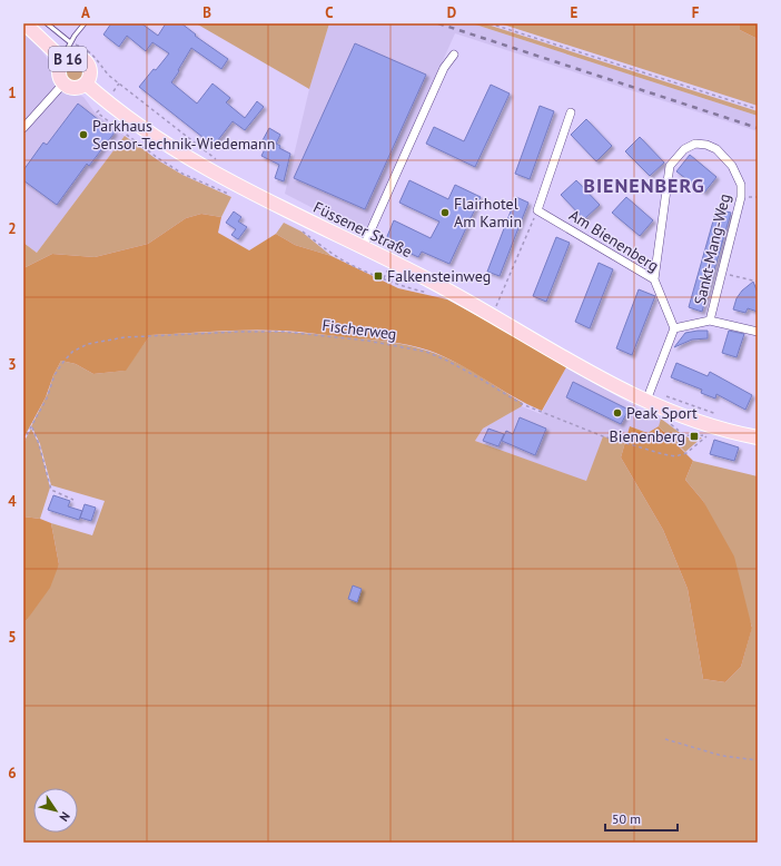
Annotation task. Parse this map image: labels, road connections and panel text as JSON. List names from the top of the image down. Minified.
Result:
{"streets":{"main road":["B 16","Füssener Straße"],"street":["Am Bienenberg","Sankt-Mang-Weg"],"path":["Fischerweg"]},"crossings":[["B 16","Füssener Straße"],["Füssener Straße","Fischerweg"],["Am Bienenberg","Sankt-Mang-Weg"]],"districts":["BIENENBERG"],"places":{"other":["Parkhaus Sensor-Technik-Wiedemann","Flairhotel Am Kamin","Peak Sport"],"transit":["Falkensteinweg","Bienenberg"]},"scale_bar":"50 m","north":"bottom right","grid":{"columns":["A","B","C","D","E","F"],"rows":["1","2","3","4","5","6"]}}
